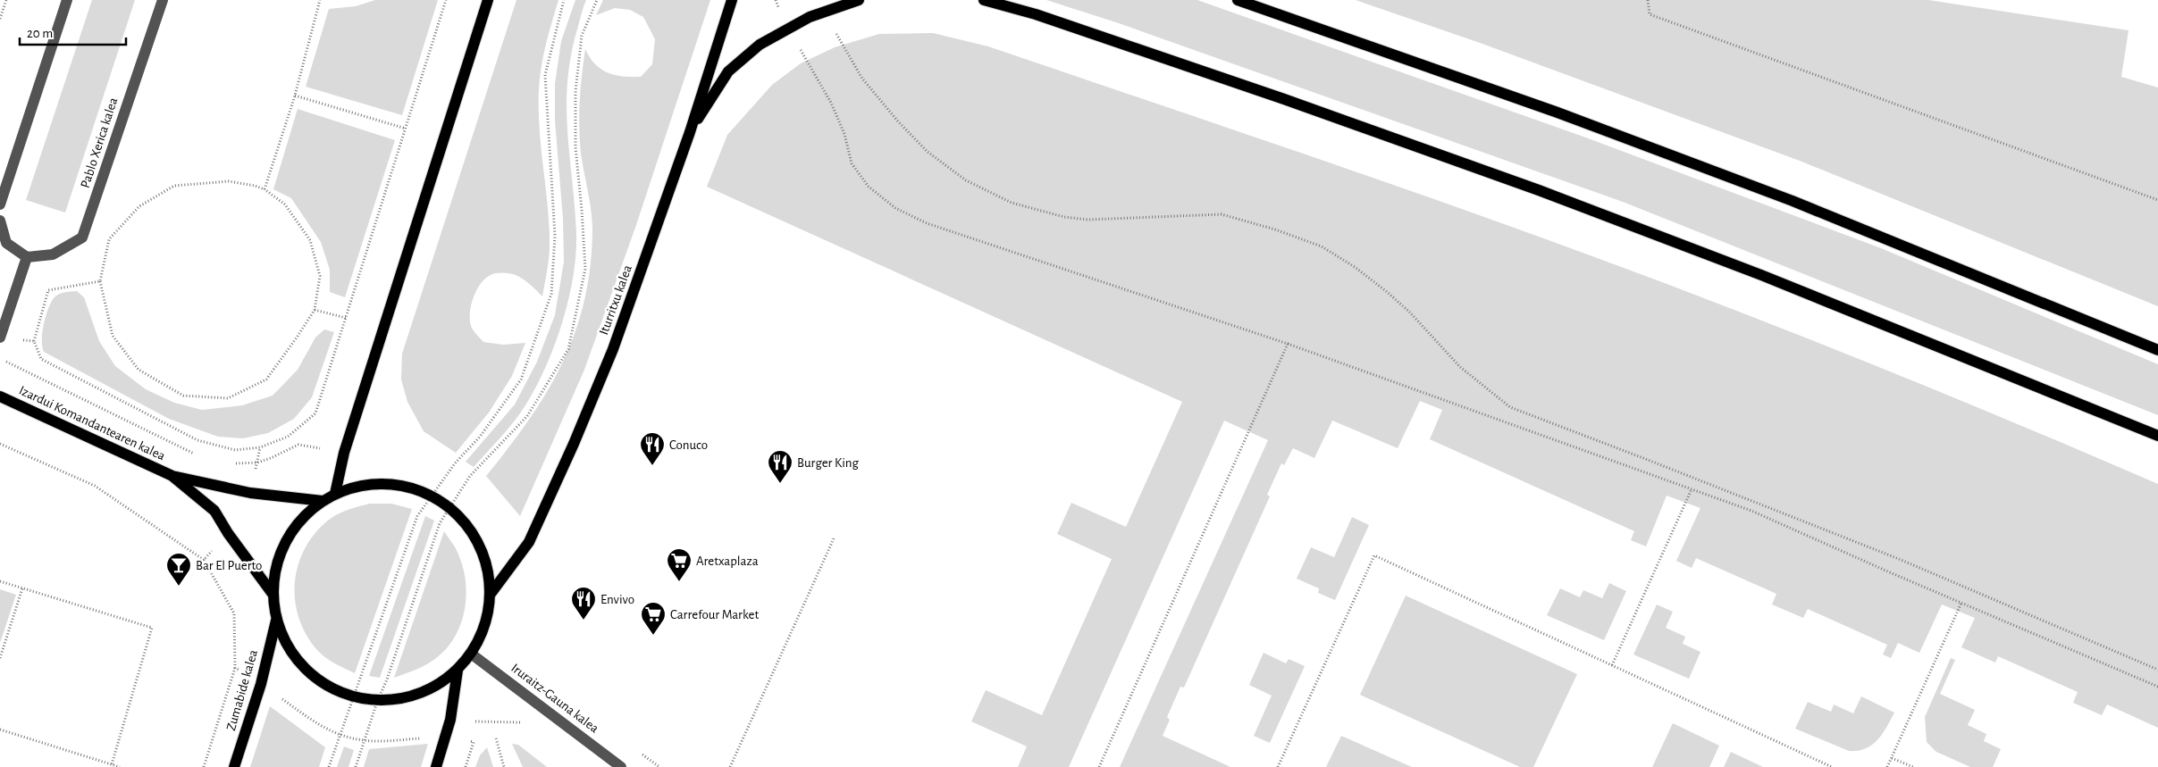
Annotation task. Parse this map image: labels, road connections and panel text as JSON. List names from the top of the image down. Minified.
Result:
{"streets":{"main road":["Iturritxu kalea","Izardui Komandantearen kalea","Zumabide kalea"],"street":["Pablo Xerica kalea","Iruraitz-Gauna kalea"]},"places":{"restaurant":["Conuco","Burger King","Envivo"],"supermarket":["Aretxaplaza","Carrefour Market"],"bar":["Bar El Puerto"]},"scale_bar":"20 m"}
